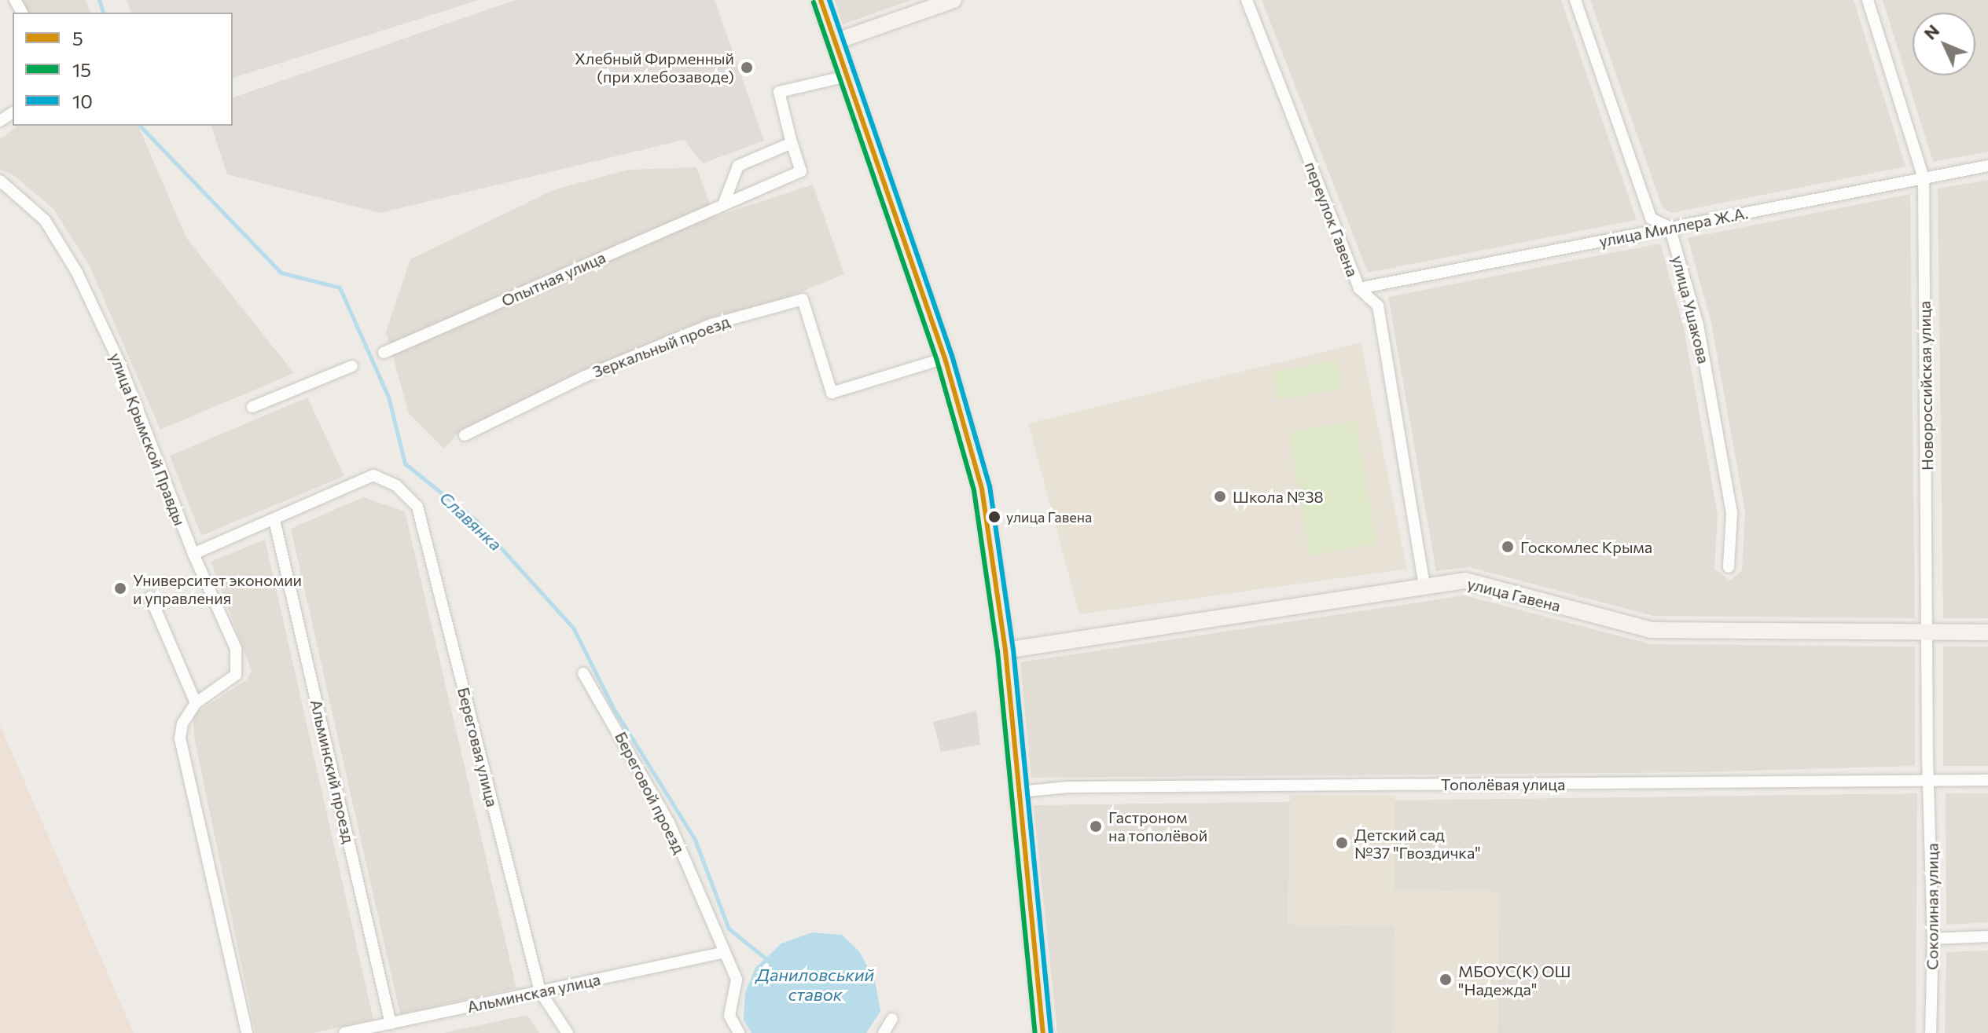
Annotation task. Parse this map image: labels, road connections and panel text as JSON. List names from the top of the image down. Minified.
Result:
{"streets":{"street":["переулок Гавена","улица Миллера Ж.А.","Опытная улица","улица Ушакова","Зеркальный проезд","Новороссийская улица","улица Крымской Правды","улица Гавена","Береговая улица","Альминский проезд","Тополёвая улица","Береговой проезд","Соколиная улица","Альминская улица"]},"crossings":[["переулок Гавена","улица Миллера Ж.А."],["переулок Гавена","улица Гавена"],["улица Миллера Ж.А.","улица Ушакова"],["улица Миллера Ж.А.","Новороссийская улица"],["Новороссийская улица","улица Гавена"],["Новороссийская улица","Тополёвая улица"],["Новороссийская улица","Соколиная улица"],["Береговая улица","Альминский проезд"],["Береговая улица","Альминская улица"],["Альминский проезд","Альминская улица"],["Тополёвая улица","Соколиная улица"],["Береговой проезд","Альминская улица"]],"water":["Славянка","Даниловський ставок"],"places":["Хлебный Фирменный (при хлебозаводе)","Школа №38","улица Гавена","Госкомлес Крыма","Университет экономии и управления","Гастроном на тополёвой","Детский сад №37 \"Гвоздичка\"","МБОУС(К) ОШ \"Надежда\""],"lines":["transit line 5","transit line 10","transit line 15"],"legend":["5","15","10"],"north":"top left"}
